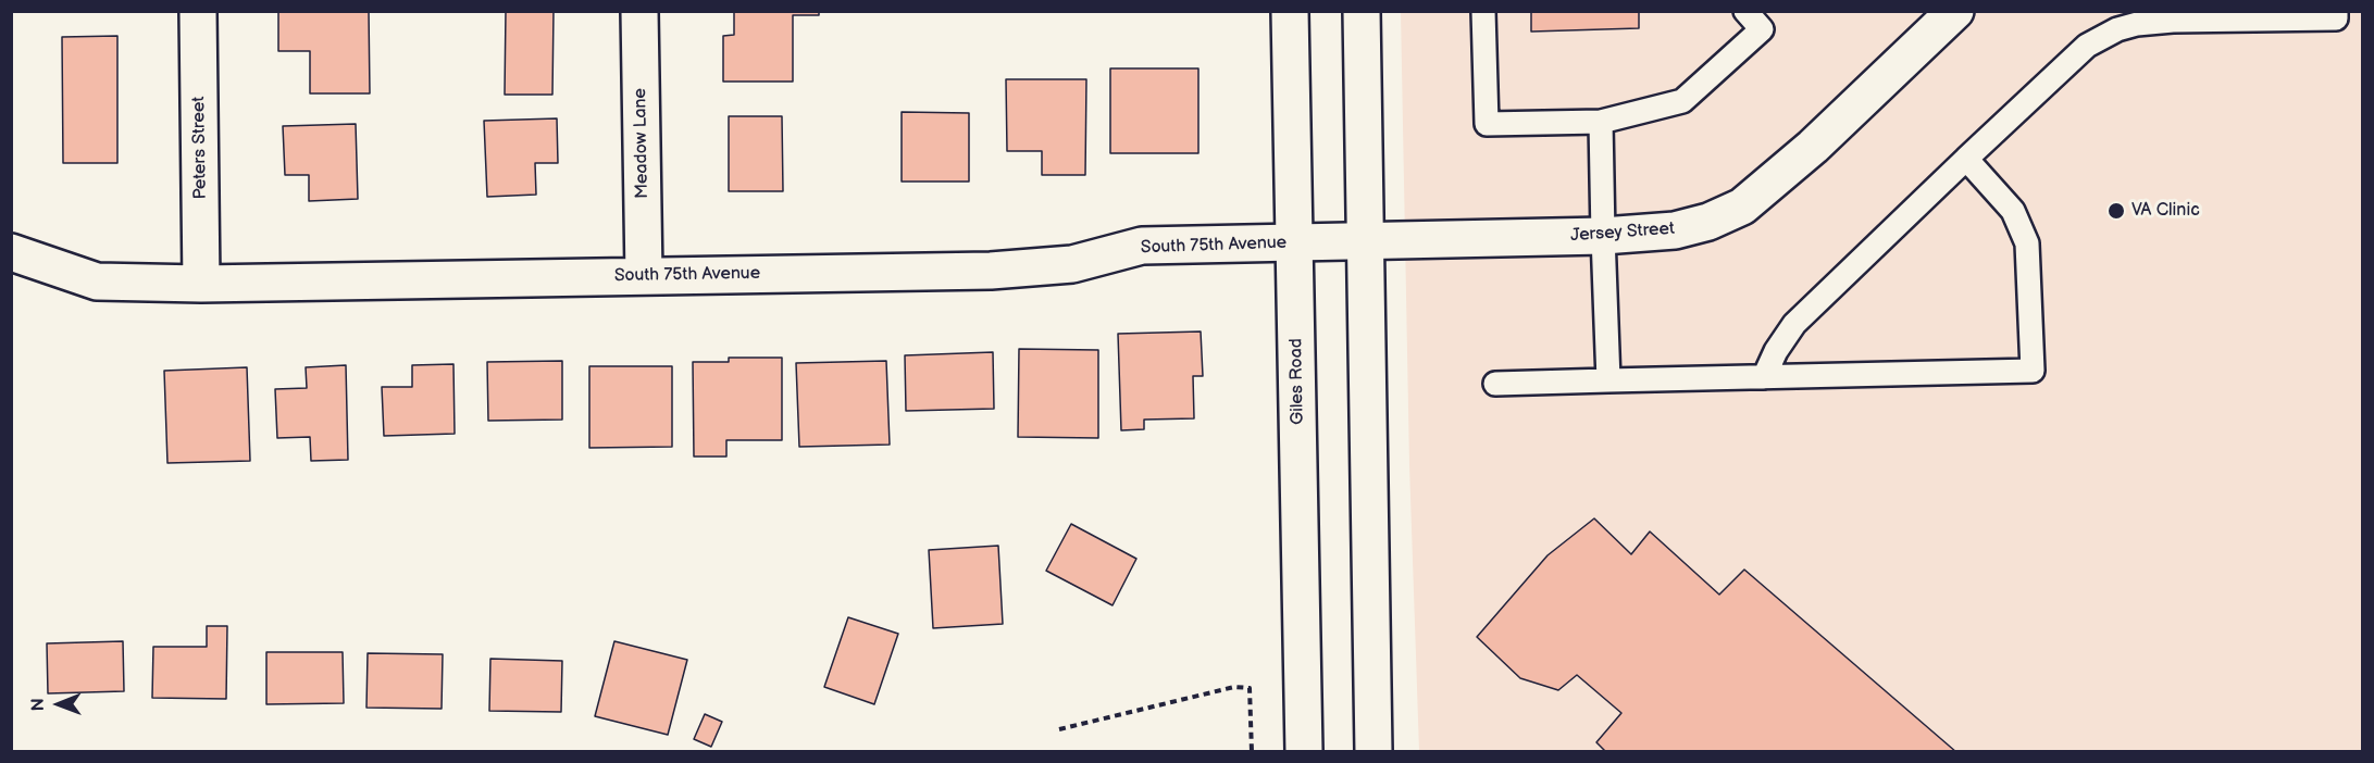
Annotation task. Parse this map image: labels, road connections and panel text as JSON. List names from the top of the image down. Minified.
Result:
{"streets":{"street":["Meadow Lane","Peters Street","Jersey Street","South 75th Avenue","Giles Road"]},"crossings":[["Meadow Lane","South 75th Avenue"],["Peters Street","South 75th Avenue"],["Jersey Street","South 75th Avenue"],["South 75th Avenue","Giles Road"]],"places":["VA Clinic"],"north":"left"}
